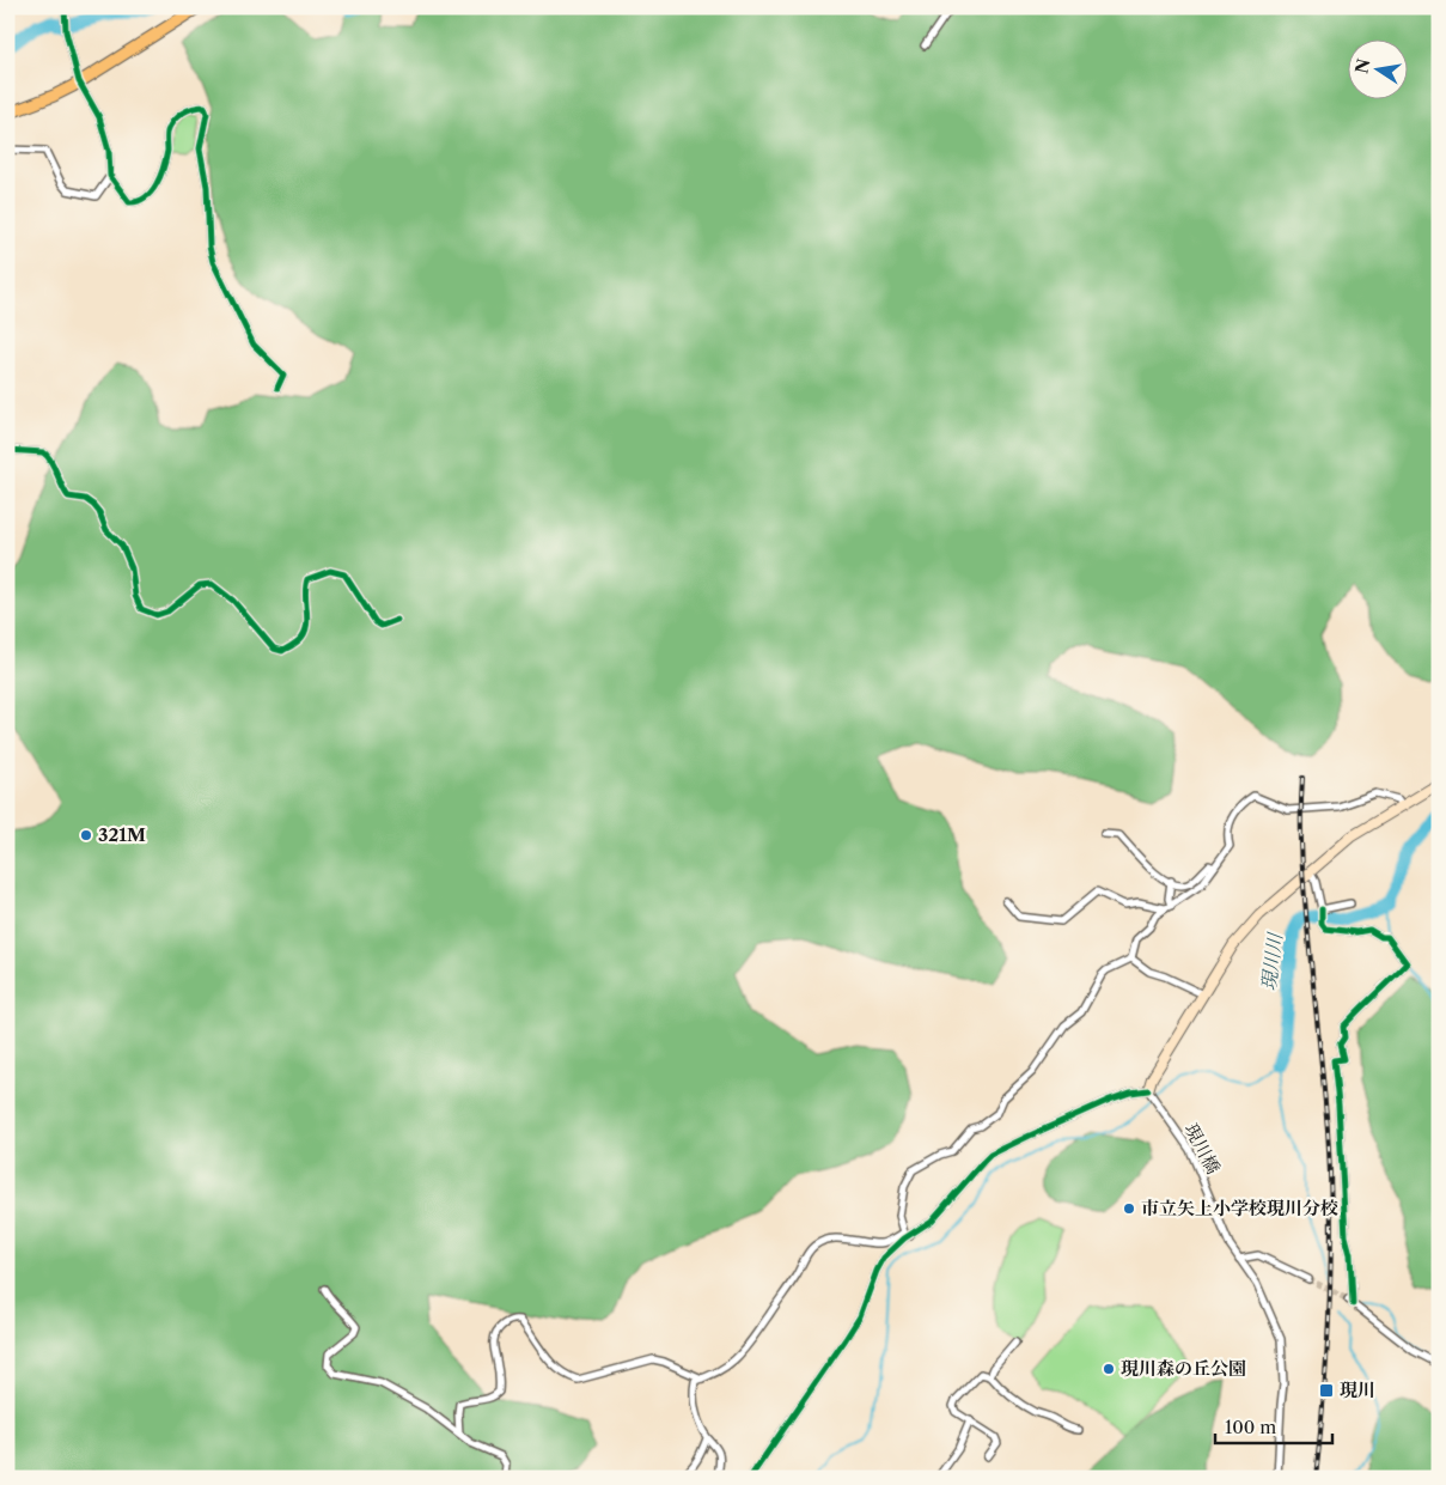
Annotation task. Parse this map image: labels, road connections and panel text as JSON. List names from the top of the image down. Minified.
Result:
{"streets":{"street":["現川橋"]},"water":["現川川"],"places":{"other":["321M","市立矢上小学校現川分校","現川森の丘公園"],"transit":["現川"]},"scale_bar":"100 m","north":"left"}
